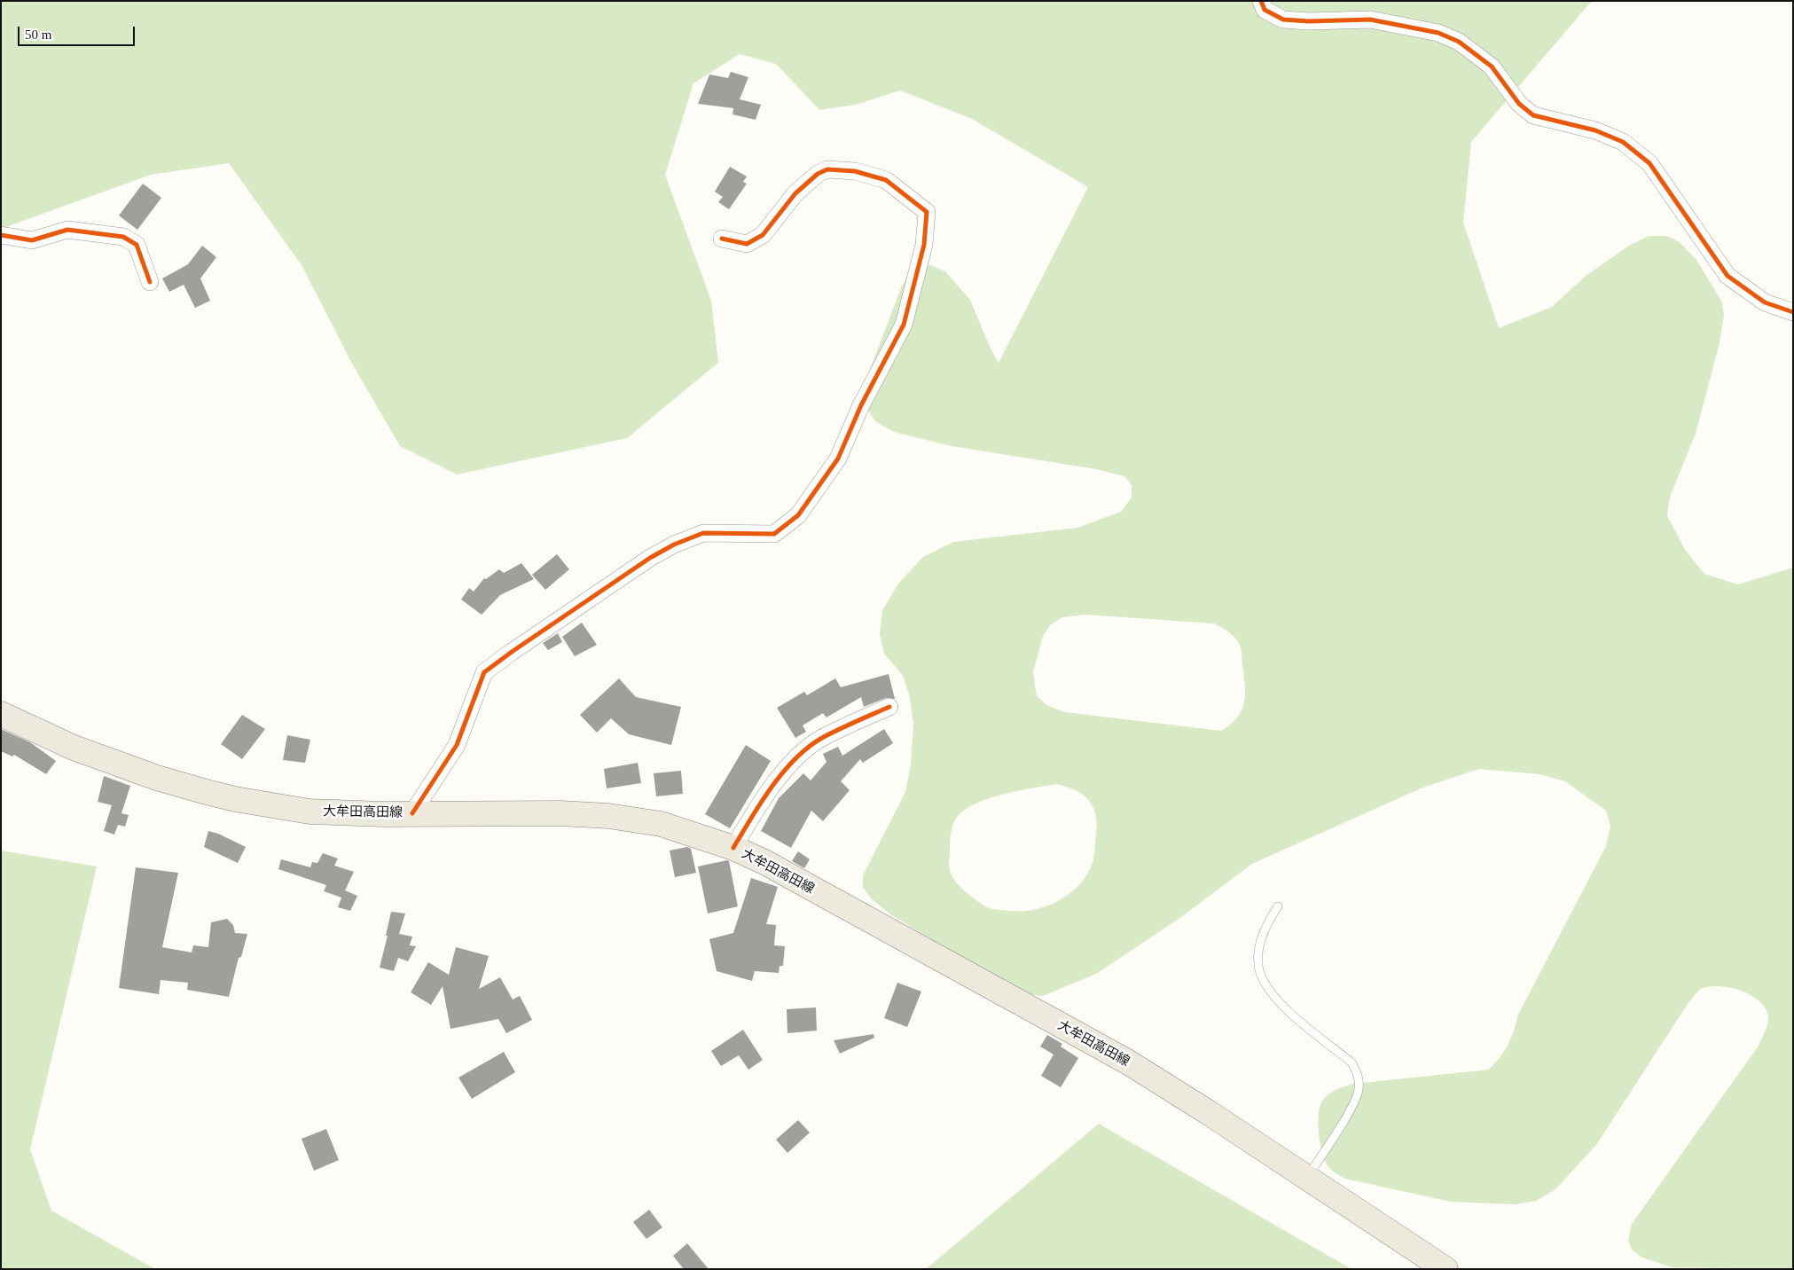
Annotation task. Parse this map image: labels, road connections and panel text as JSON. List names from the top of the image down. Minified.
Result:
{"streets":{"main road":["大牟田高田線"]},"scale_bar":"50 m"}
